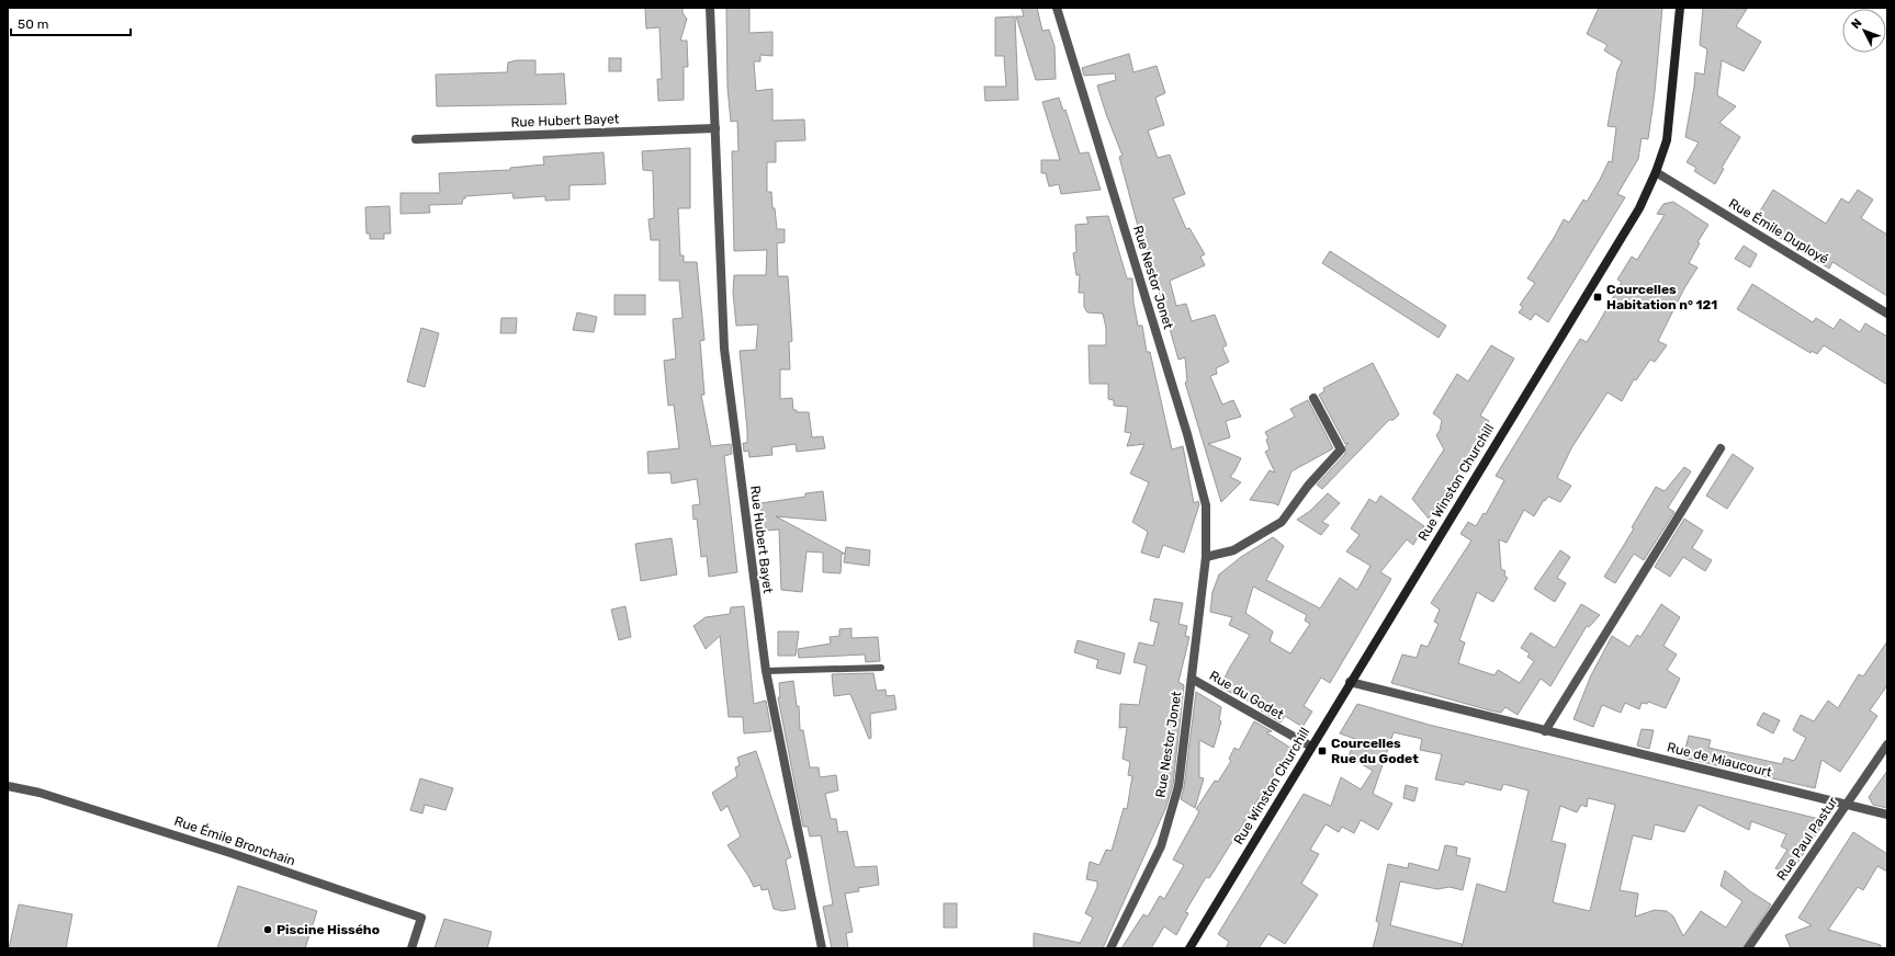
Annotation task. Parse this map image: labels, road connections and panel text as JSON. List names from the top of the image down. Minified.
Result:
{"streets":{"main road":["Rue Winston Churchill"],"street":["Rue Hubert Bayet","Rue Émile Duployé","Rue Nestor Jonet","Rue du Godet","Rue de Miaucourt","Rue Paul Pastur","Rue Émile Bronchain"]},"crossings":[["Rue Émile Duployé","Rue Winston Churchill"],["Rue Nestor Jonet","Rue du Godet"],["Rue Winston Churchill","Rue du Godet"],["Rue Winston Churchill","Rue de Miaucourt"],["Rue de Miaucourt","Rue Paul Pastur"]],"places":{"transit":["Courcelles Habitation n° 121","Courcelles Rue du Godet"],"other":["Piscine Hissého"]},"scale_bar":"50 m","north":"top left"}
